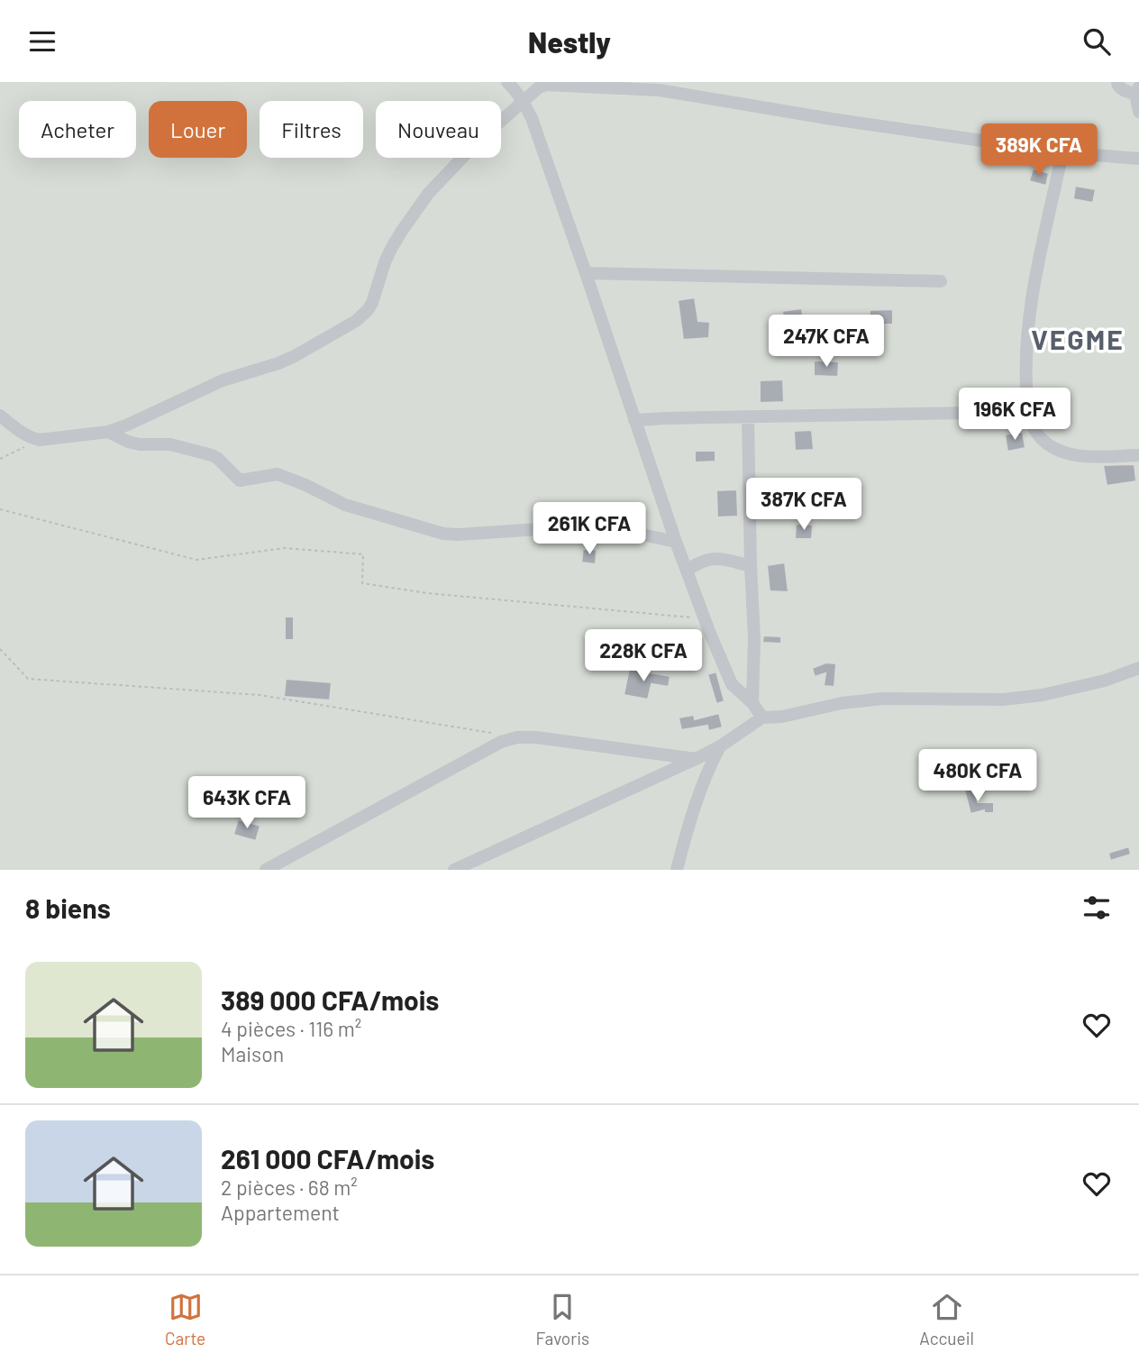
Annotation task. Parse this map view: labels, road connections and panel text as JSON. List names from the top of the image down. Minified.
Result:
{"districts":["VEGME"],"page":{"header":"Nestly","chip":["Acheter","Louer","Filtres","Nouveau"],"price":["389K CFA","247K CFA","196K CFA","387K CFA","261K CFA","228K CFA","480K CFA","643K CFA"],"heading":"8 biens","list":[{"name":"389 000 CFA/mois","note":"4 pièces · 116 m² · Maison"},{"name":"261 000 CFA/mois","note":"2 pièces · 68 m² · Appartement"}],"tabs":["Carte","Favoris","Accueil"]}}
